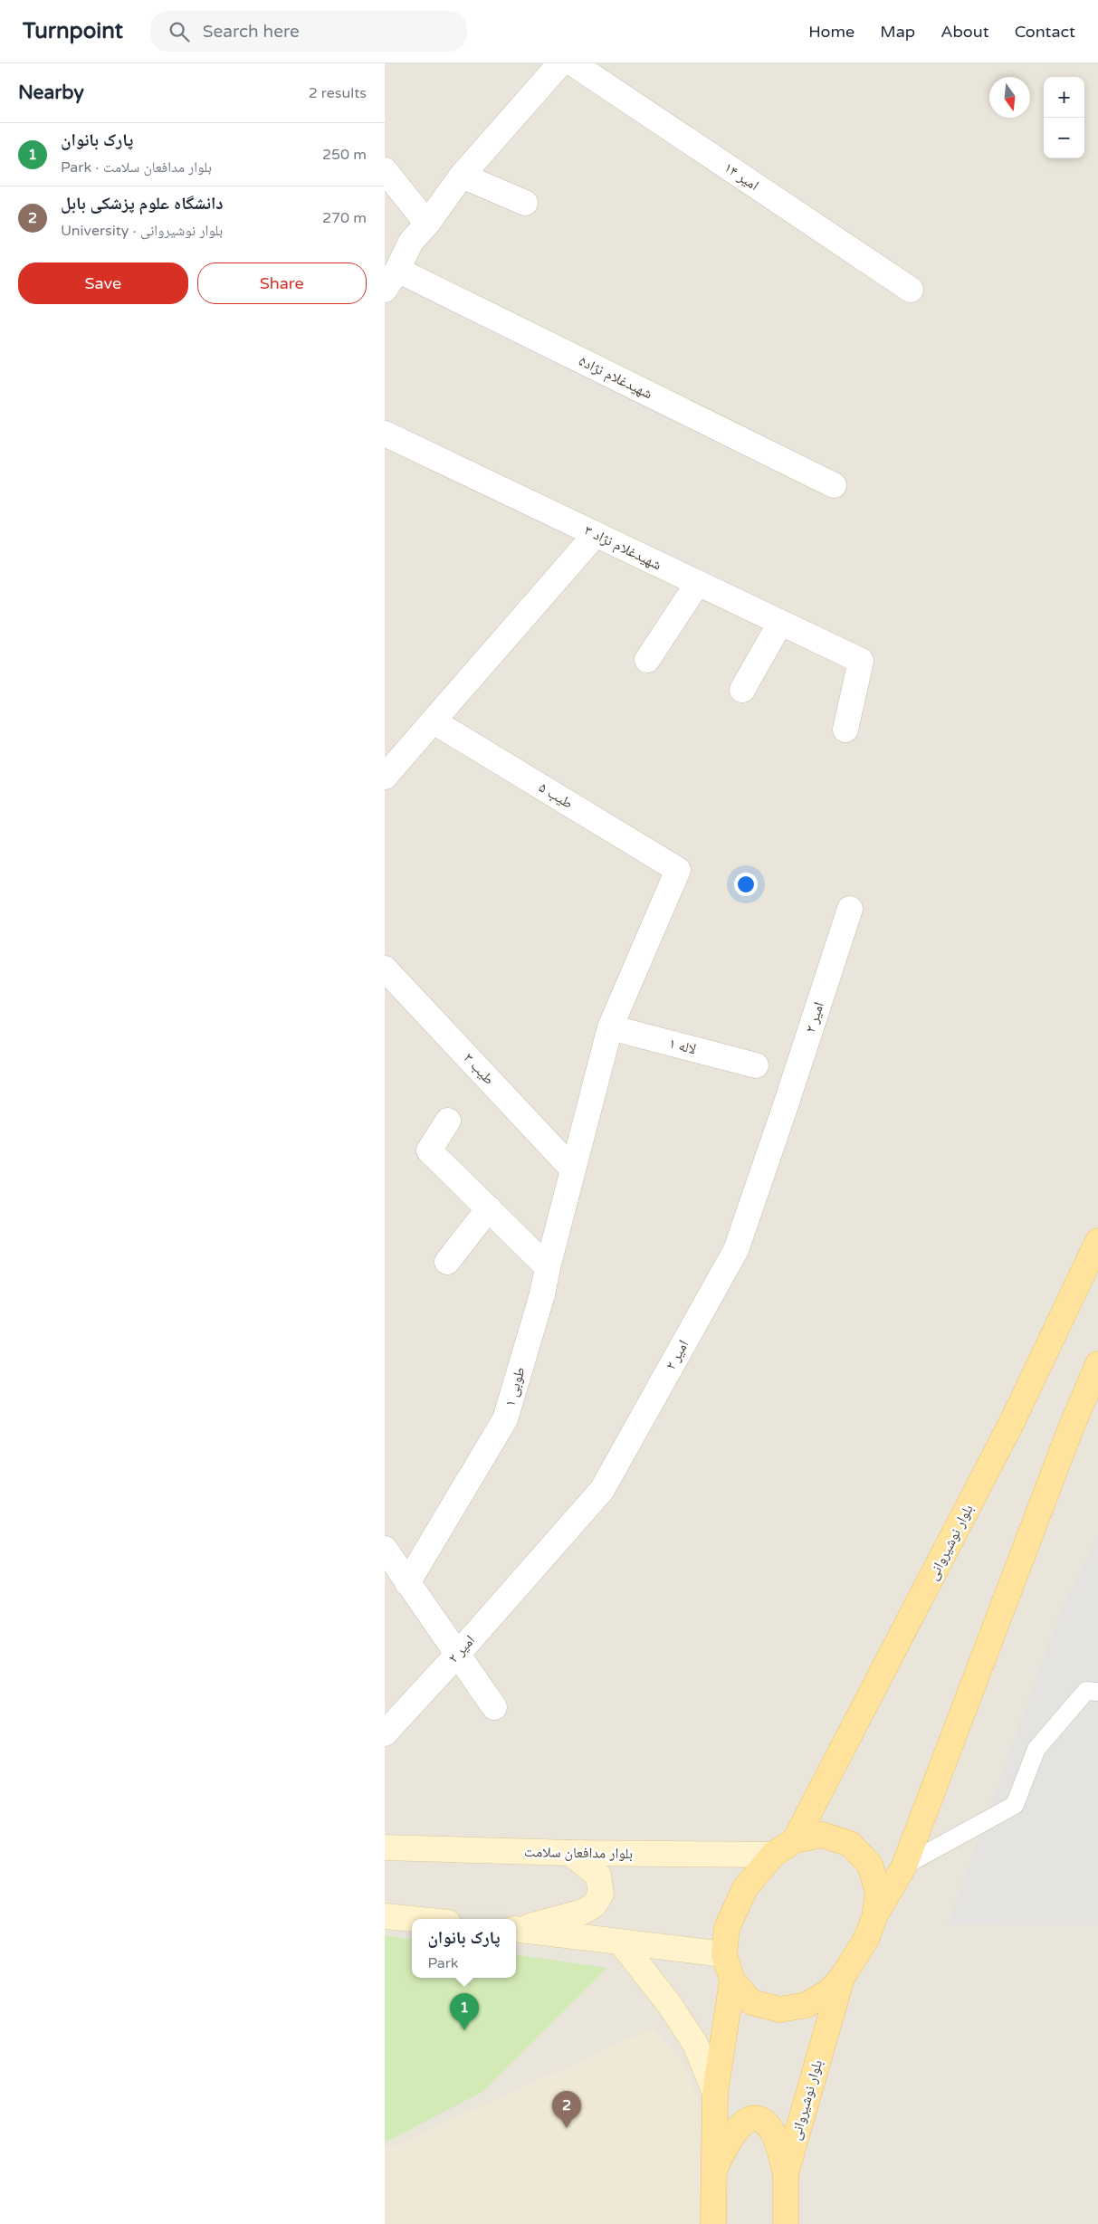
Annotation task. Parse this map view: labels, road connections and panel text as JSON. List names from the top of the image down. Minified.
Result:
{"streets":{"main road":["بلوار نوشیروانی","بلوار مدافعان سلامت"],"street":["امیر ۱۴","شهیدغلام نژاد۵","شهیدغلام نژاد ۳","طیب ۵","امیر ۲","لاله ۱","طیب ۳","طوبی ۱"]},"crossings":[["طیب ۵","طوبی ۱"],["لاله ۱","طوبی ۱"],["طیب ۳","طوبی ۱"],["بلوار نوشیروانی","بلوار مدافعان سلامت"]],"north":"bottom","page":{"header":"Turnpoint","search":"Search here","nav":["Home","Map","About","Contact"],"heading":["Nearby","2 results"],"map_buttons":["+","−"],"list":[{"mark":"1","name":"پارک بانوان","note":"Park · بلوار مدافعان سلامت","value":"250 m"},{"mark":"2","name":"دانشگاه علوم پزشکی بابل","note":"University · بلوار نوشیروانی","value":"270 m"}],"buttons":["Save","Share"],"popup":["پارک بانوان","Park"],"pins":["1","2"]}}
